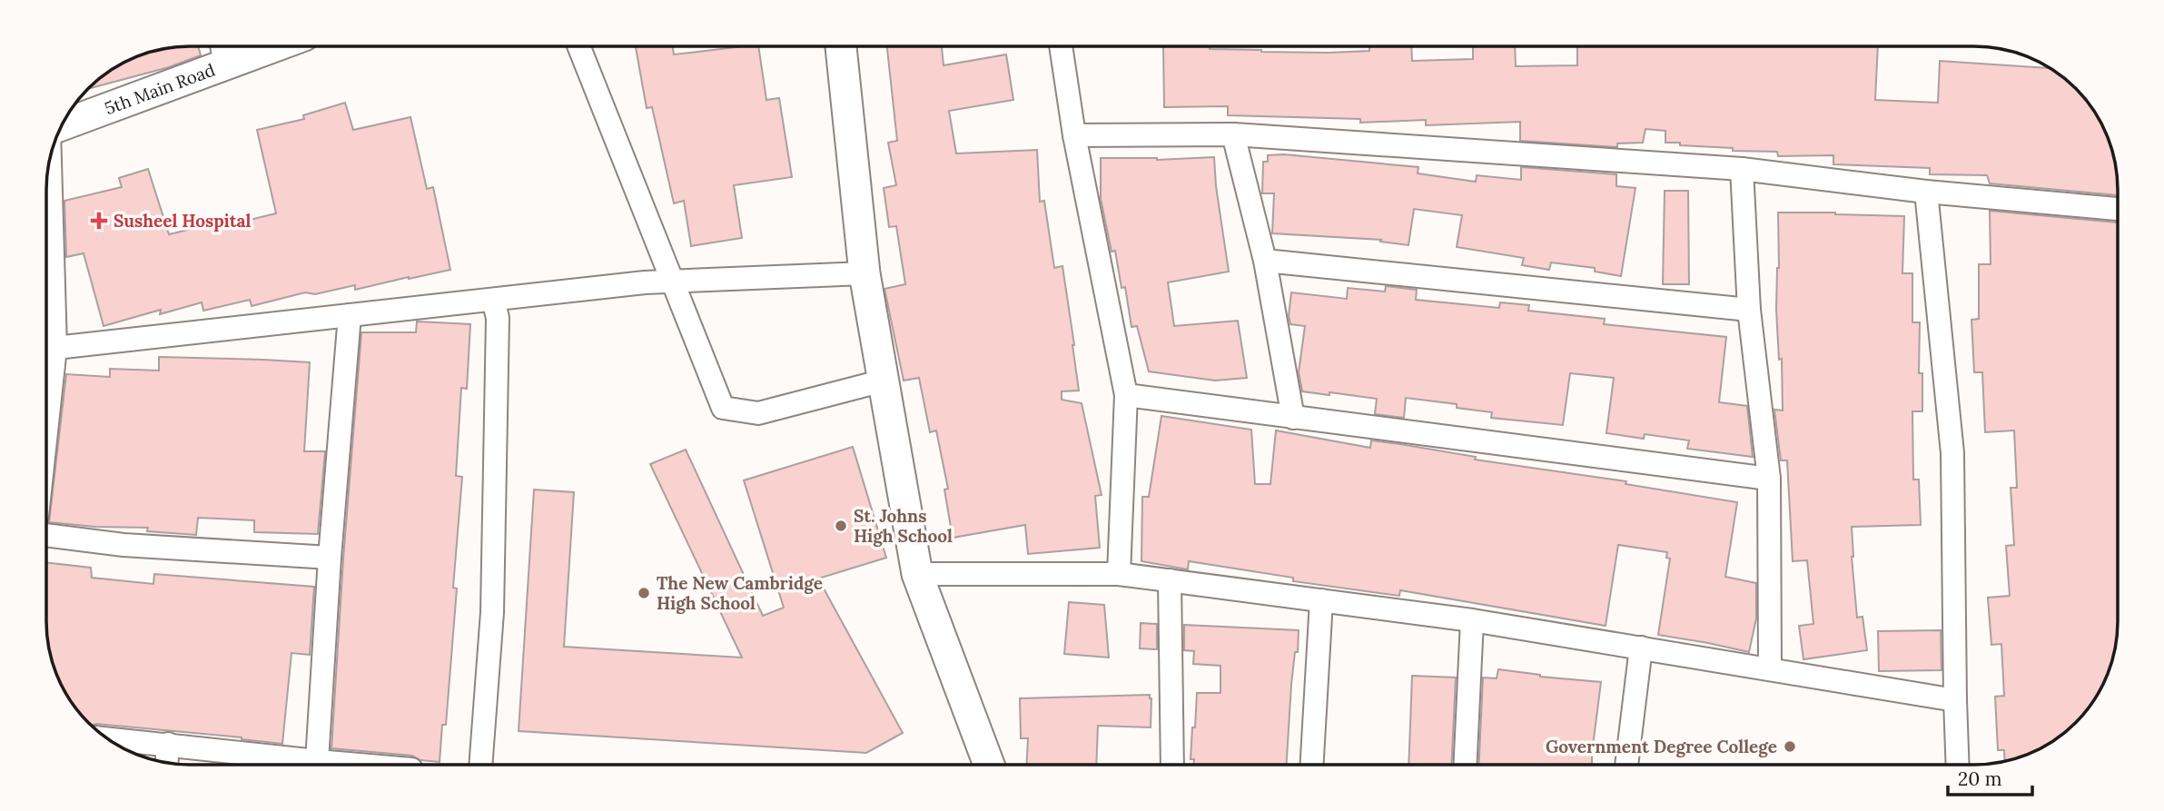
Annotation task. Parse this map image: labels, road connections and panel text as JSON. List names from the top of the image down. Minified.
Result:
{"streets":{"street":["5th Main Road"]},"places":{"health":["Susheel Hospital"],"other":["St. Johns High School","The New Cambridge High School","Government Degree College"]},"scale_bar":"20 m"}
